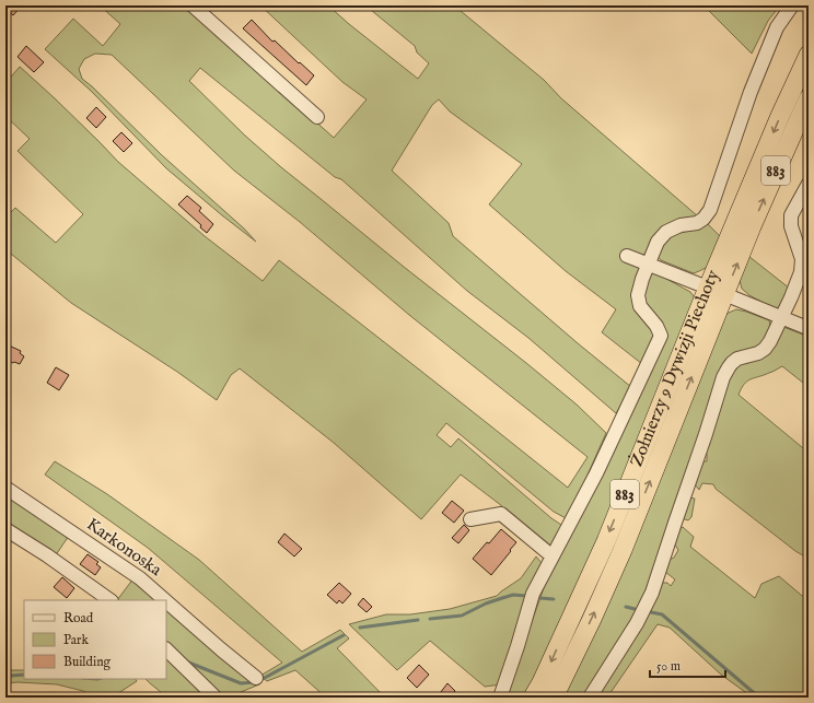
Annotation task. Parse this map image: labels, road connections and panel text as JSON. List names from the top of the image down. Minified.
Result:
{"streets":{"highway":["883","Żołnierzy 9 Dywizji Piechoty"],"street":["Karkonoska"]},"legend":["Road","Park","Building"],"scale_bar":"50 m"}
